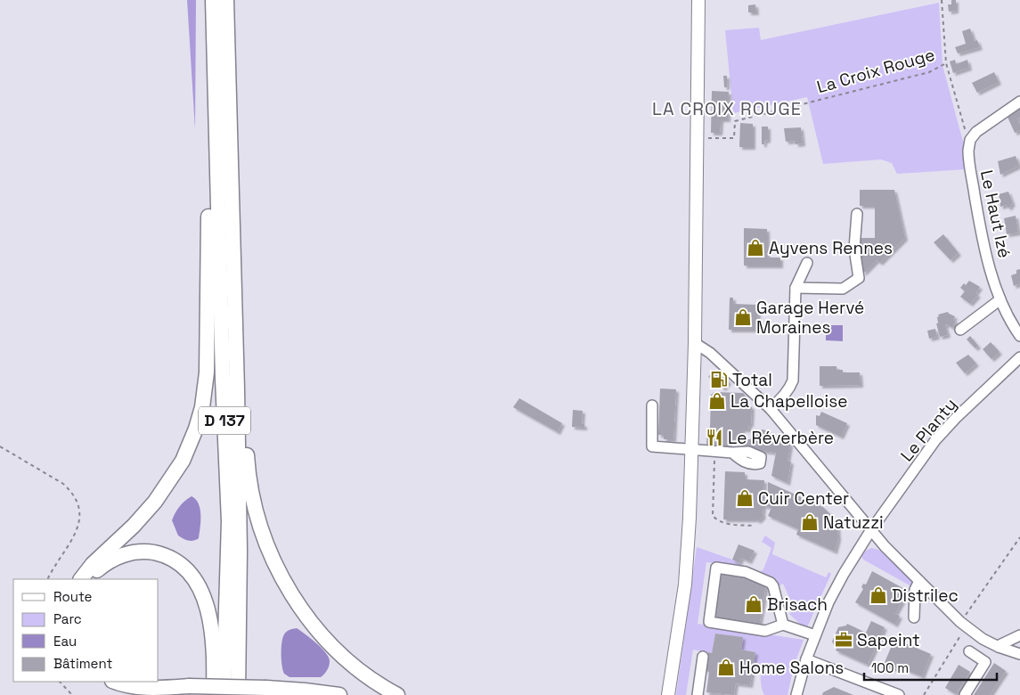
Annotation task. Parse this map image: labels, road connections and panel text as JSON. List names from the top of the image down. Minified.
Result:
{"streets":{"highway":["D 137"],"street":["Le Haut Izé","Le Planty"],"path":["La Croix Rouge"]},"districts":["LA CROIX ROUGE"],"places":{"shop":["Ayvens Rennes","Garage Hervé Moraines","La Chapelloise","Cuir Center","Natuzzi","Distrilec","Brisach","Home Salons"],"fuel station":["Total"],"restaurant":["Le Réverbère"],"office":["Sapeint"]},"legend":["Route","Parc","Eau","Bâtiment"],"scale_bar":"100 m"}
